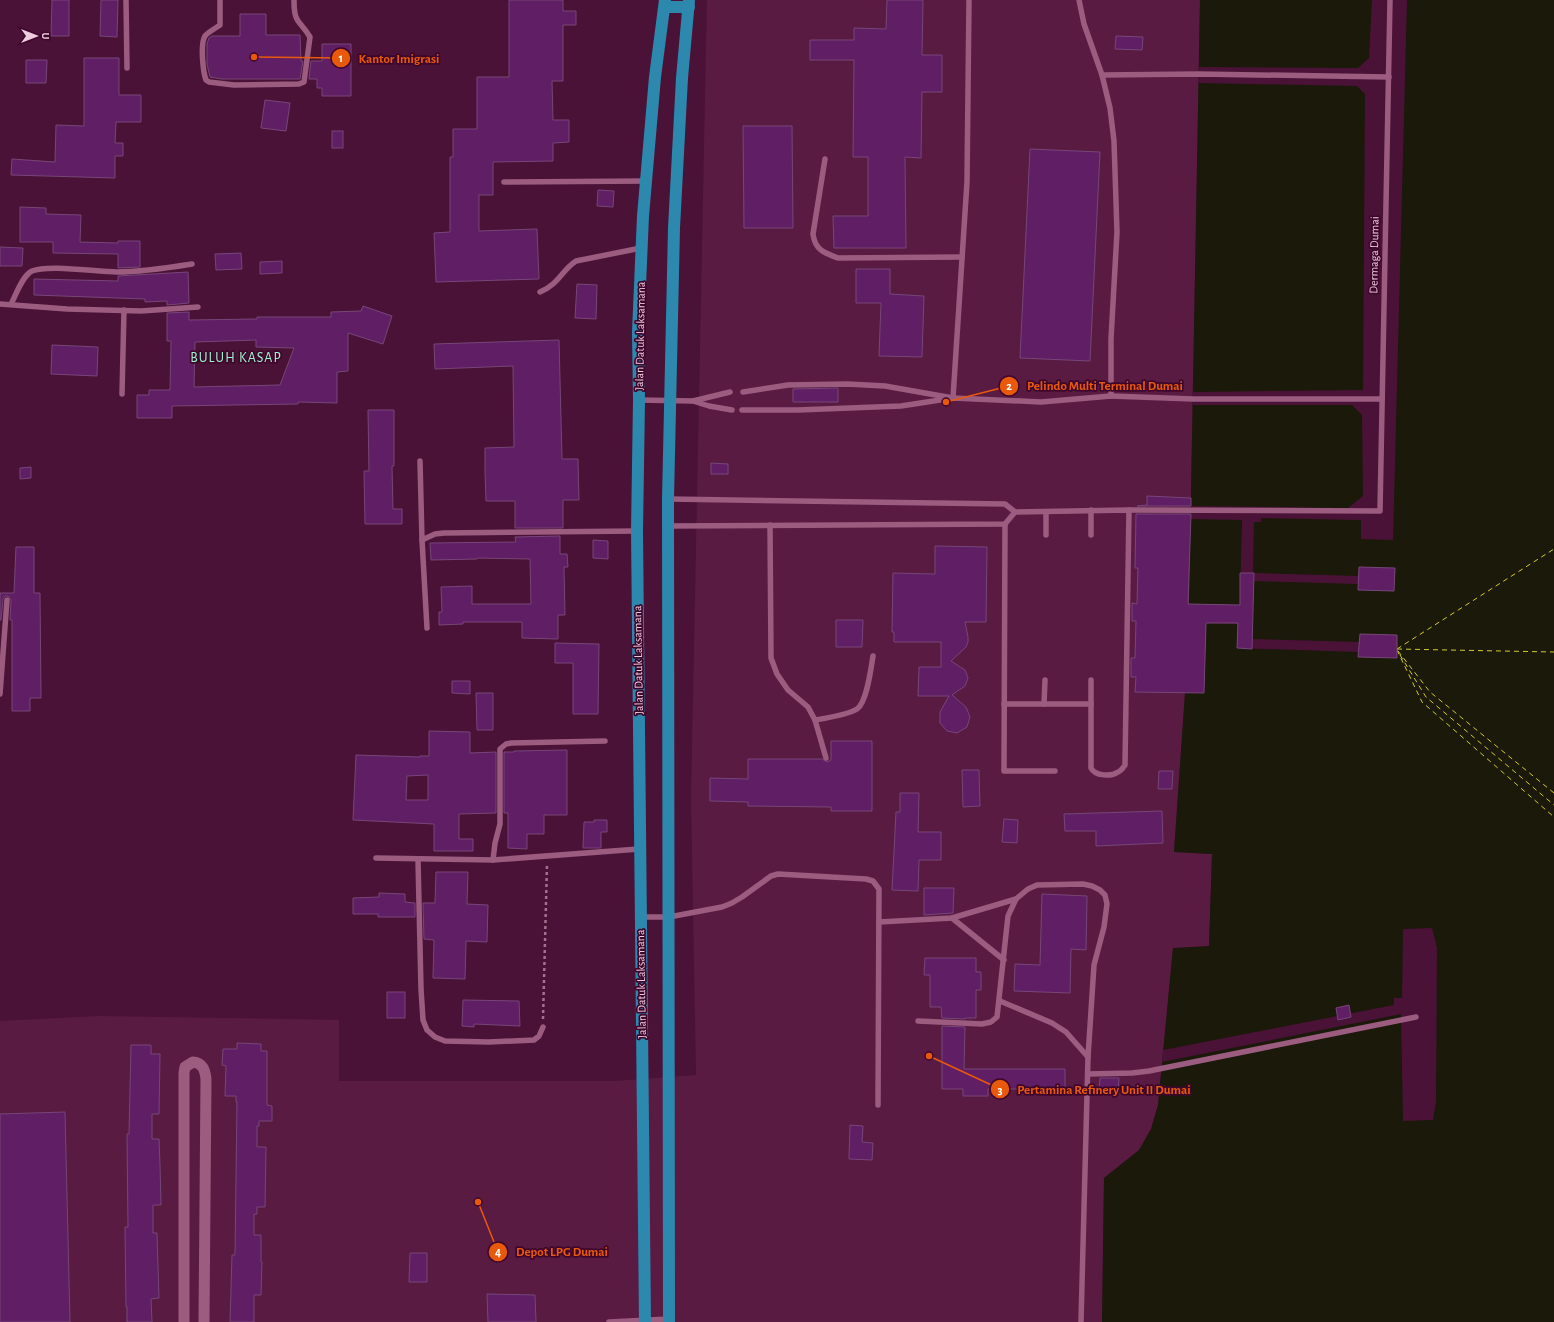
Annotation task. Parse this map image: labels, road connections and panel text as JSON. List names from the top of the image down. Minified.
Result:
{"streets":{"highway":["Jalan Datuk Laksamana"],"lane":["Dermaga Dumai"]},"districts":["BULUH KASAP"],"places":["Kantor Imigrasi","Pelindo Multi Terminal Dumai","Pertamina Refinery Unit II Dumai","Depot LPG Dumai"],"north":"right"}
